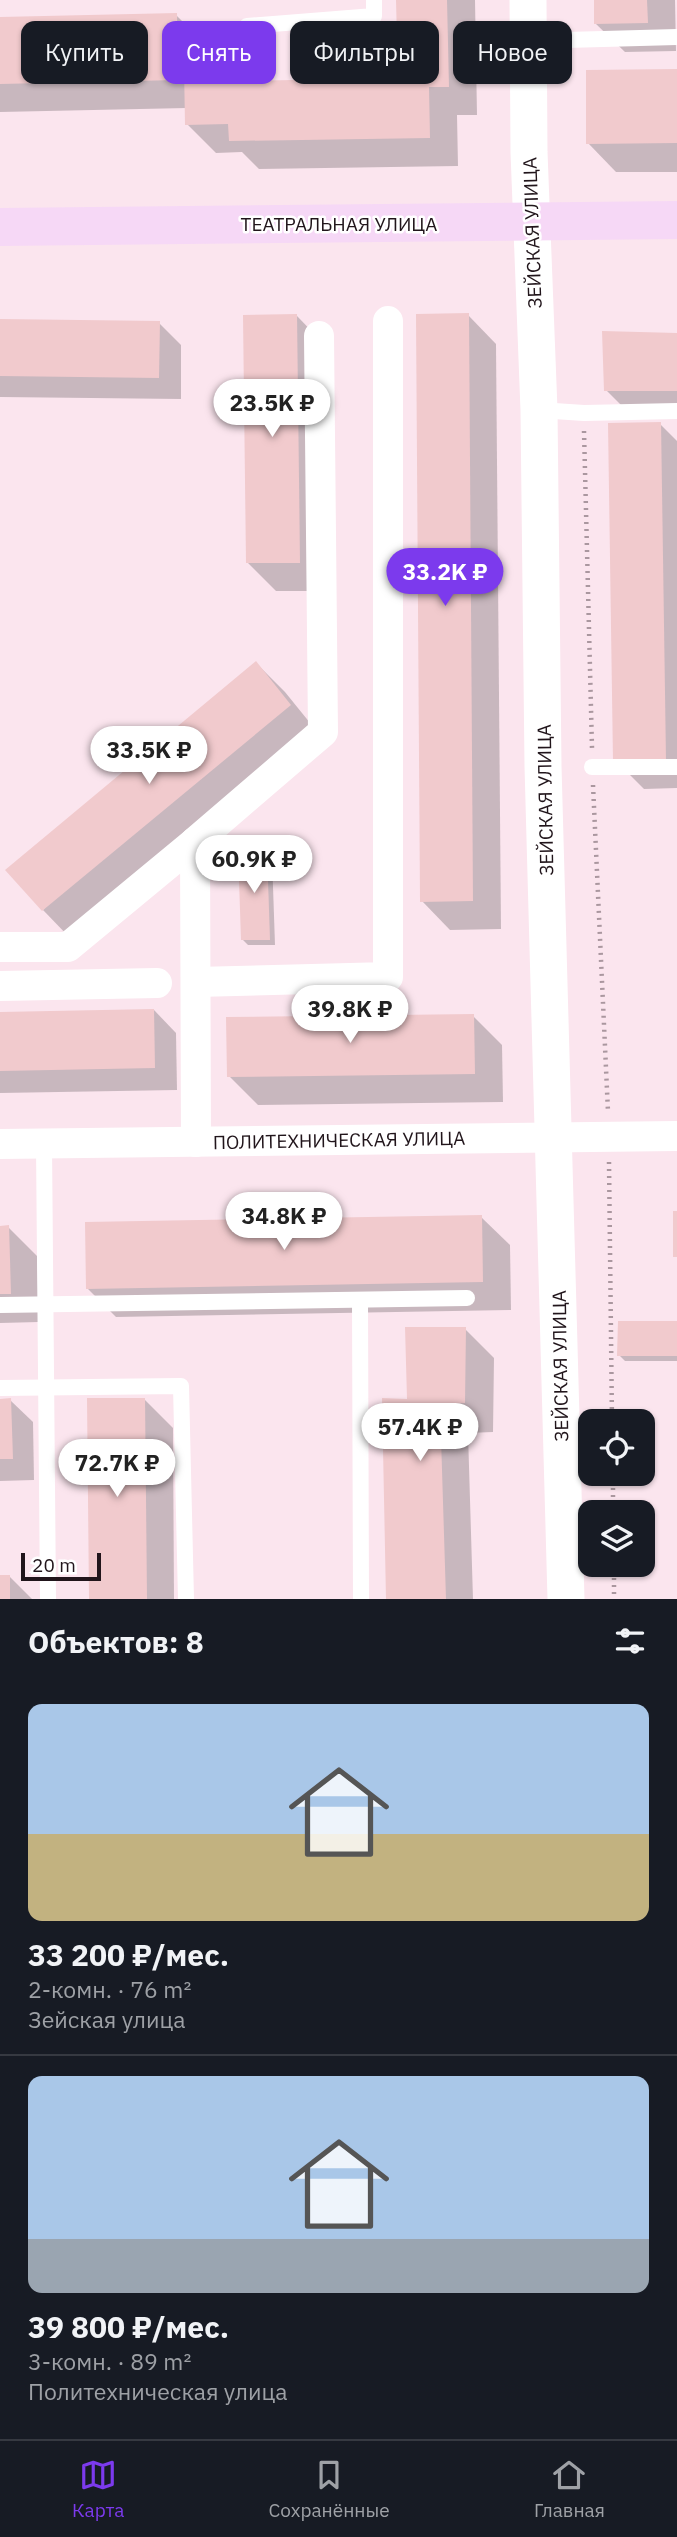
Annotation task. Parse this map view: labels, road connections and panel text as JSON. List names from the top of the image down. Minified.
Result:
{"streets":{"main road":["ТЕАТРАЛЬНАЯ УЛИЦА"],"street":["ЗЕЙСКАЯ УЛИЦА","ПОЛИТЕХНИЧЕСКАЯ УЛИЦА"]},"crossings":[["ТЕАТРАЛЬНАЯ УЛИЦА","ЗЕЙСКАЯ УЛИЦА"],["ЗЕЙСКАЯ УЛИЦА","ПОЛИТЕХНИЧЕСКАЯ УЛИЦА"]],"scale_bar":"20 m","page":{"chip":["Купить","Снять","Фильтры","Новое"],"price":["23.5K ₽","33.2K ₽","33.5K ₽","60.9K ₽","39.8K ₽","34.8K ₽","57.4K ₽","72.7K ₽"],"scale":"20 m","heading":"Объектов: 8","list":[{"name":"33 200 ₽/мес.","note":"2-комн. · 76 m² · Зейская улица"},{"name":"39 800 ₽/мес.","note":"3-комн. · 89 m² · Политехническая улица"}],"tabs":["Карта","Сохранённые","Главная"]}}
